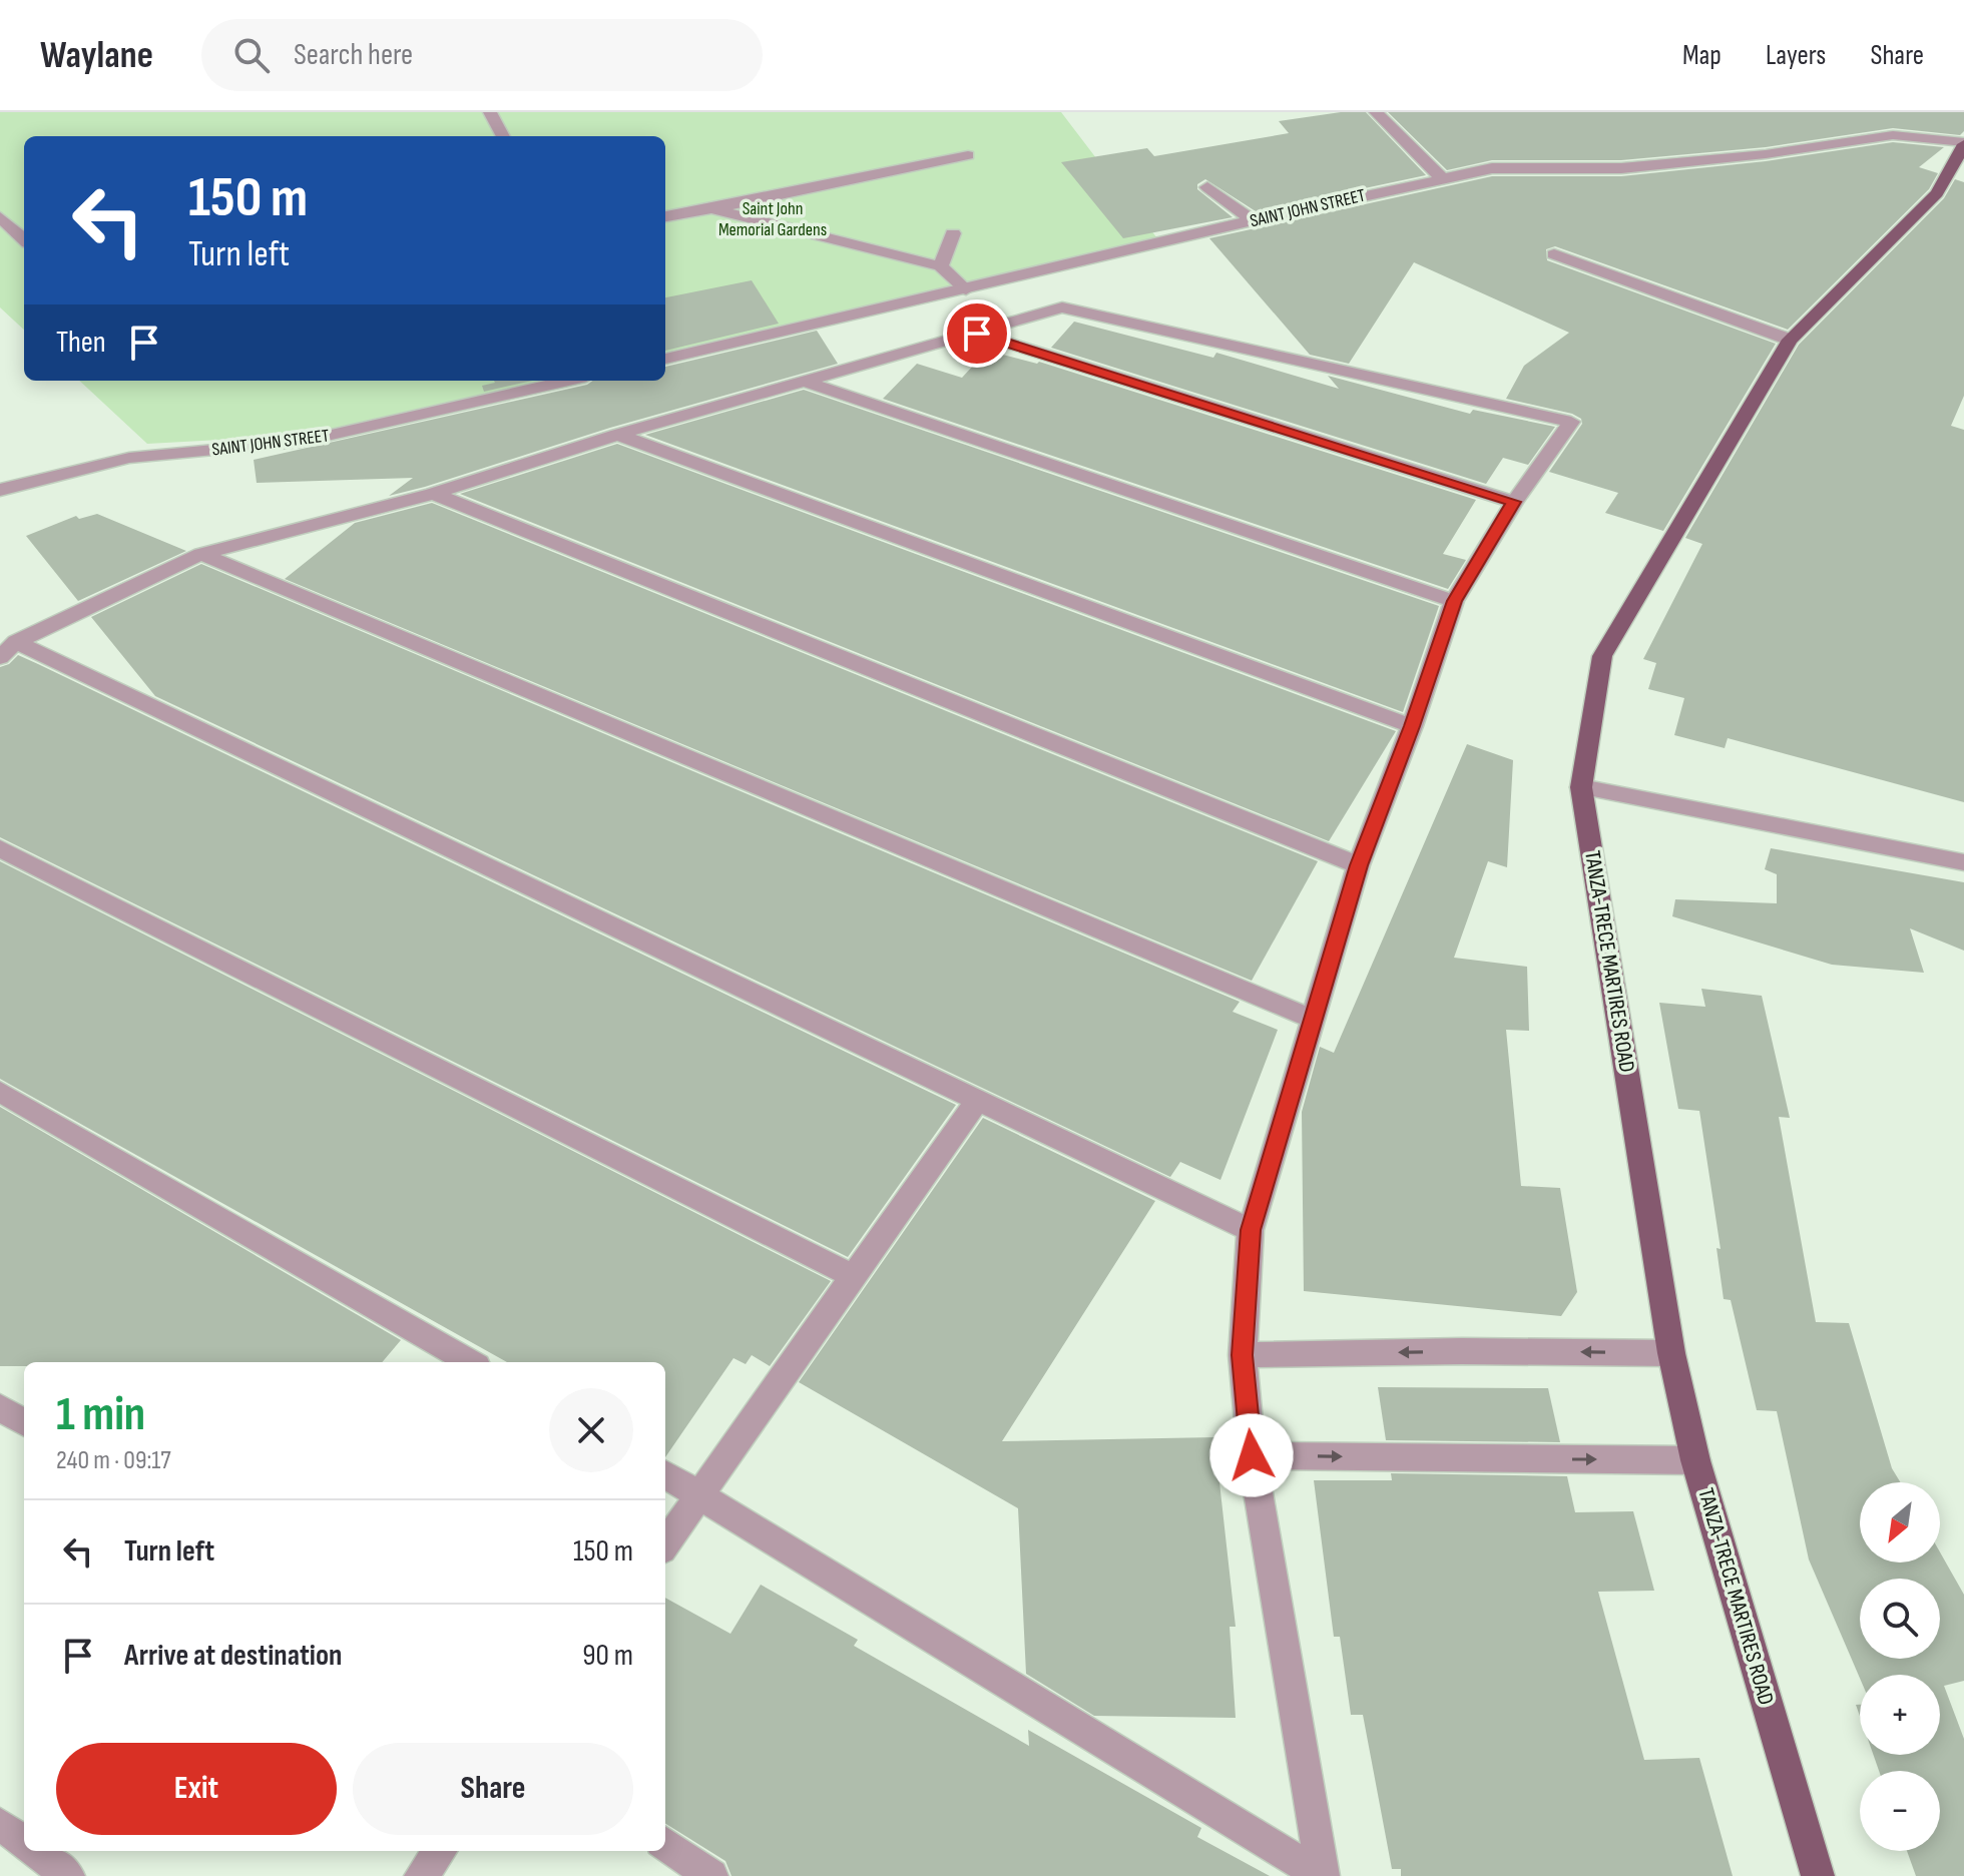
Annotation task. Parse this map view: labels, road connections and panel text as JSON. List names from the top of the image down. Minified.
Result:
{"streets":{"main road":["TANZA-TRECE MARTIRES ROAD"],"street":["SAINT JOHN STREET"]},"crossings":[["SAINT JOHN STREET","TANZA-TRECE MARTIRES ROAD"]],"parks":["Saint John Memorial Gardens"],"north":"bottom left","page":{"header":"Waylane","search":"Search here","nav":["Map","Layers","Share"],"turn":["150 m","Turn left"],"then":"Then","heading":["1 min","240 m · 09:17"],"map_buttons":["+","−"],"list":[{"name":"Turn left","value":"150 m"},{"name":"Arrive at destination","value":"90 m"}],"buttons":["Exit","Share"]}}
